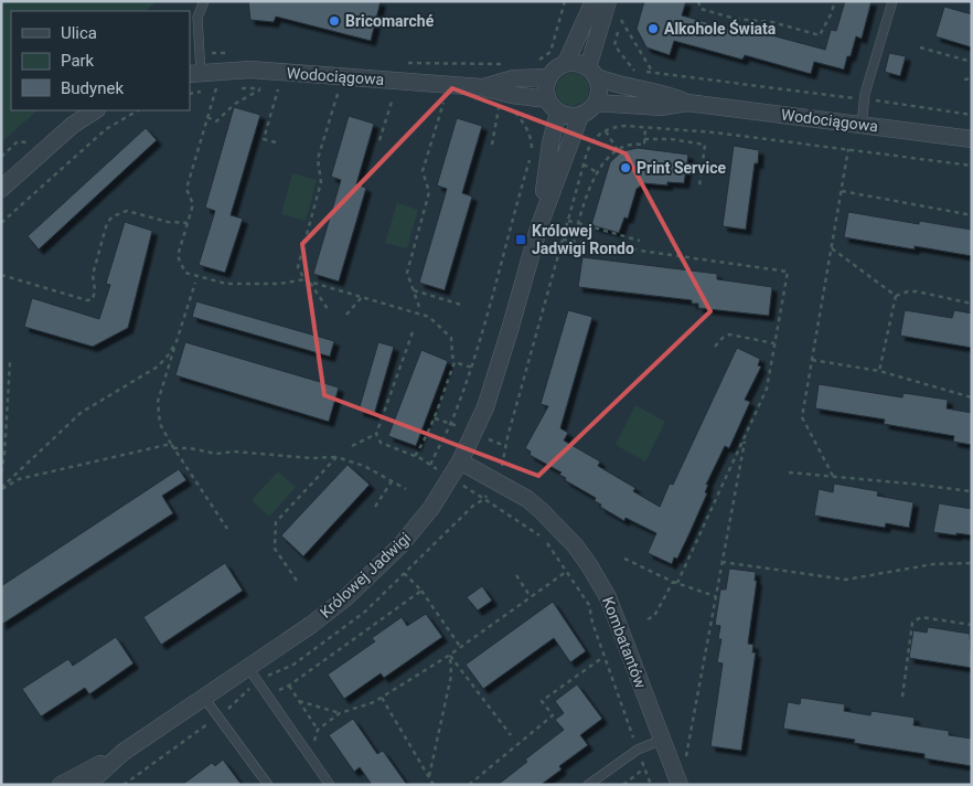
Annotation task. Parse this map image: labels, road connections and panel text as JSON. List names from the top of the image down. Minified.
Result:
{"streets":{"street":["Wodociągowa","Królowej Jadwigi","Kombatantów"]},"crossings":[["Wodociągowa","Królowej Jadwigi"],["Królowej Jadwigi","Kombatantów"]],"places":{"other":["Bricomarché","Alkohole Świata","Print Service"],"transit":["Królowej Jadwigi Rondo"]},"legend":["Ulica","Park","Budynek"]}
